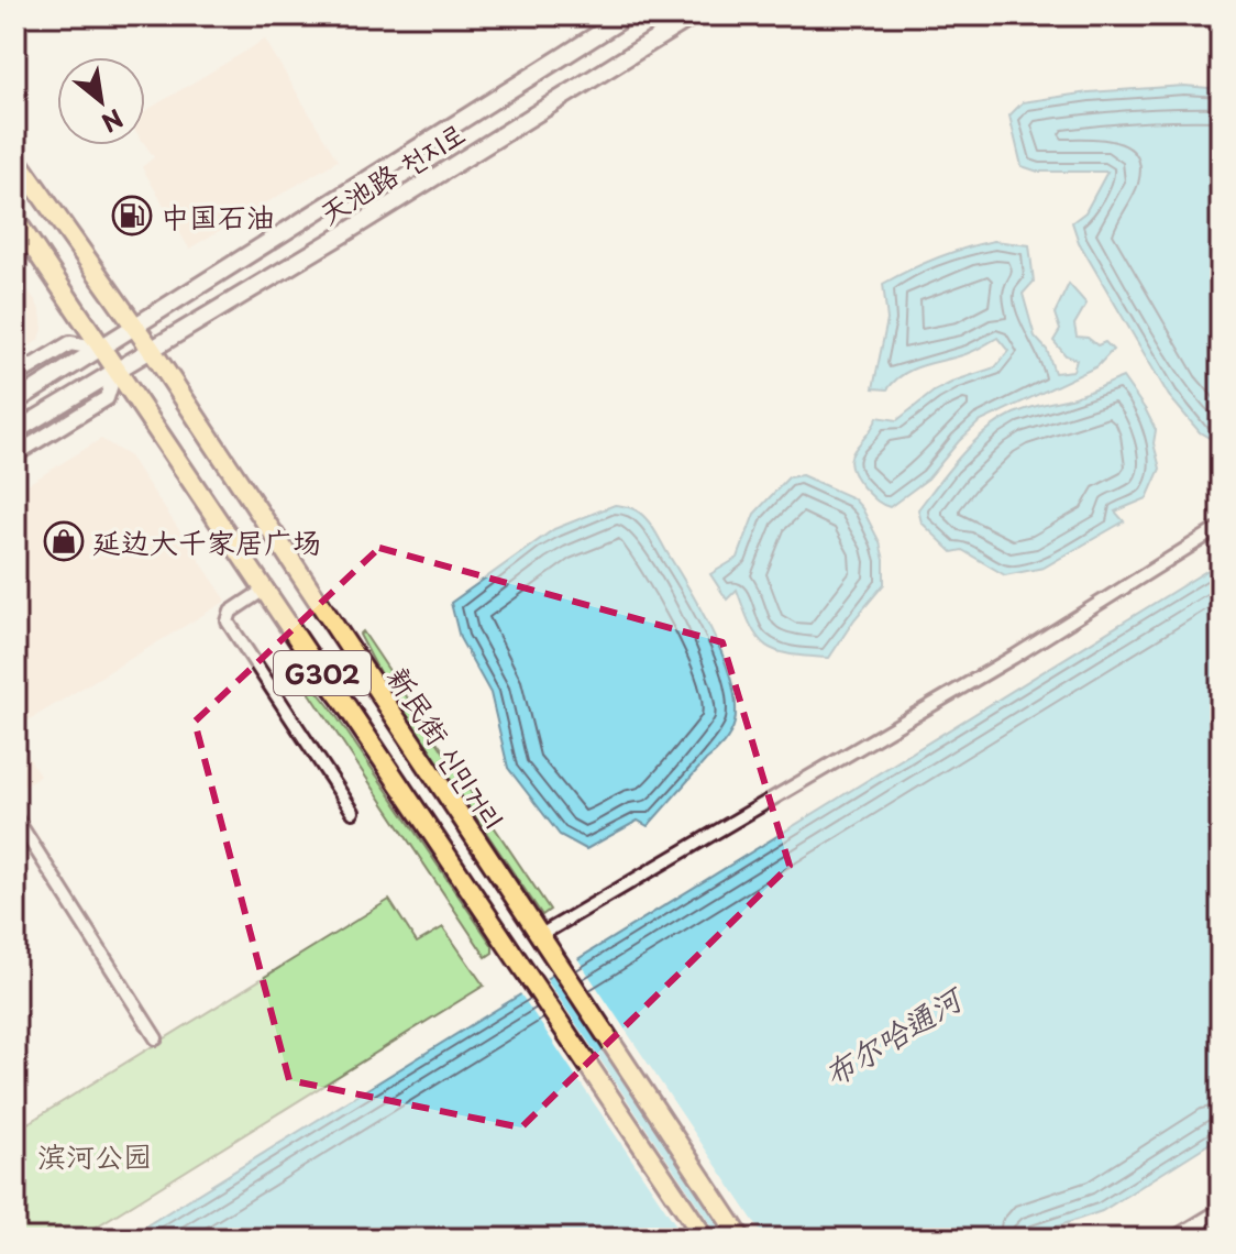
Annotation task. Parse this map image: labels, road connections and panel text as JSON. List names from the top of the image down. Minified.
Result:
{"streets":{"highway":["G302","新民街 신민거리"],"main road":["天池路 천지로"]},"crossings":[["天池路 천지로","新民街 신민거리"]],"water":["布尔哈通河"],"parks":["滨河公园"],"places":{"fuel station":["中国石油"],"shop":["延边大千家居广场"]},"north":"bottom right"}
